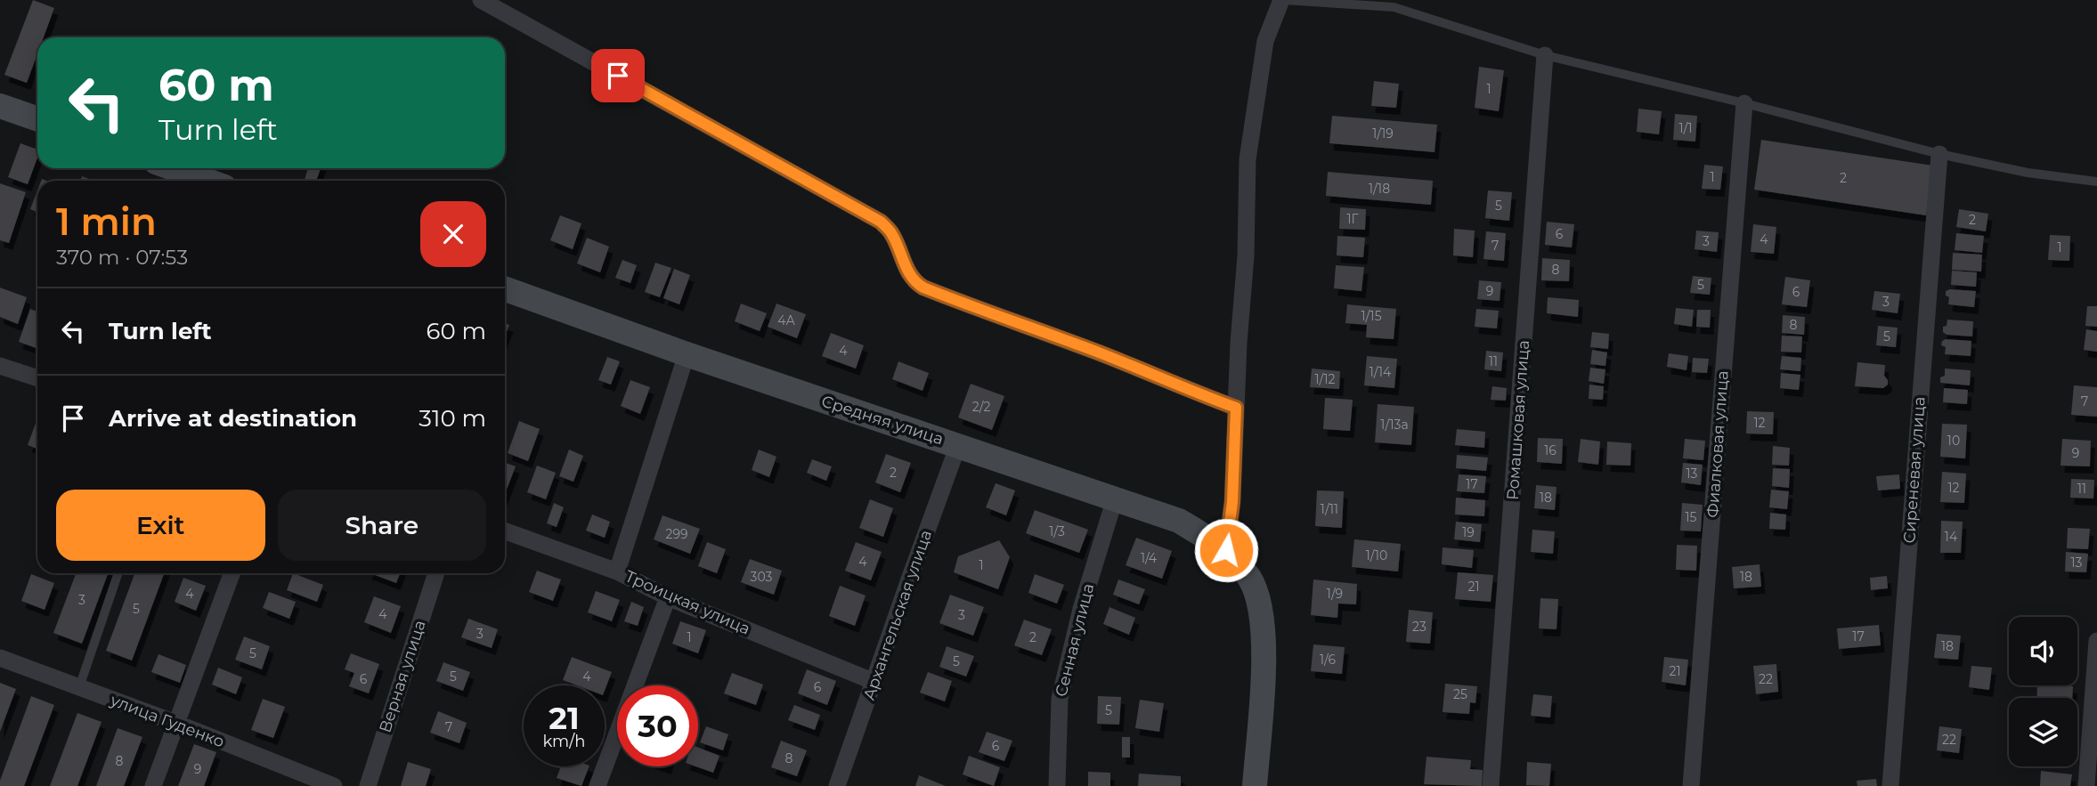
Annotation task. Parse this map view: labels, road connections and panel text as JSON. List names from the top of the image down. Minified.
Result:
{"streets":{"street":["Средняя улица","Ромашковая улица","Фиалковая улица","Сиреневая улица","Троицкая улица","Архангельская улица","Сенная улица","Верная улица","улица Гуденко"]},"crossings":[["Средняя улица","Архангельская улица"],["Средняя улица","Сенная улица"],["Троицкая улица","Архангельская улица"]],"house_numbers":["1","1/1","1/19","1","2","1/18","5","1Г","2","6","4","3","7","1","8","5","9","6","3","1/15","4А","8","5","4","11","1/14","1/12","7","2/2","12","1/13а","10","16","9","2","13","17","12","11","18","1/11","15","1/3","19","299","14","1/10","1/4","4","13","1","303","18","21","4","1/9","3","5","4","3","23","3","17","1","2","18","5","1/6","5","21","5","4","6","22","6","25","5","7","22","6","8","8","9"],"page":{"turn":["60 m","Turn left"],"heading":["1 min","370 m · 07:53"],"list":[{"name":"Turn left","value":"60 m"},{"name":"Arrive at destination","value":"310 m"}],"buttons":["Exit","Share"],"speed":"21 km/h","limit":"30"}}
